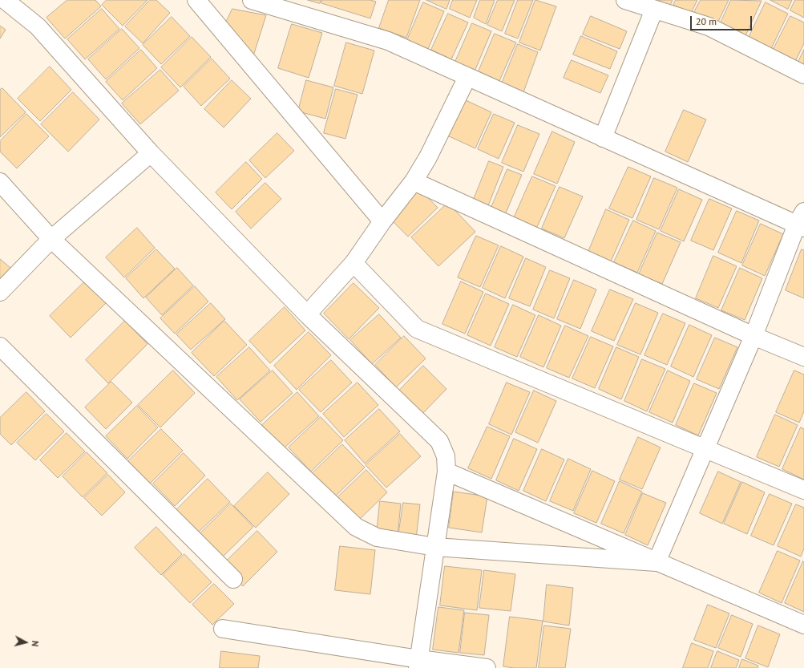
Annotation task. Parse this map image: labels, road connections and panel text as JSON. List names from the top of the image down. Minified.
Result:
{"scale_bar":"20 m","north":"right"}
